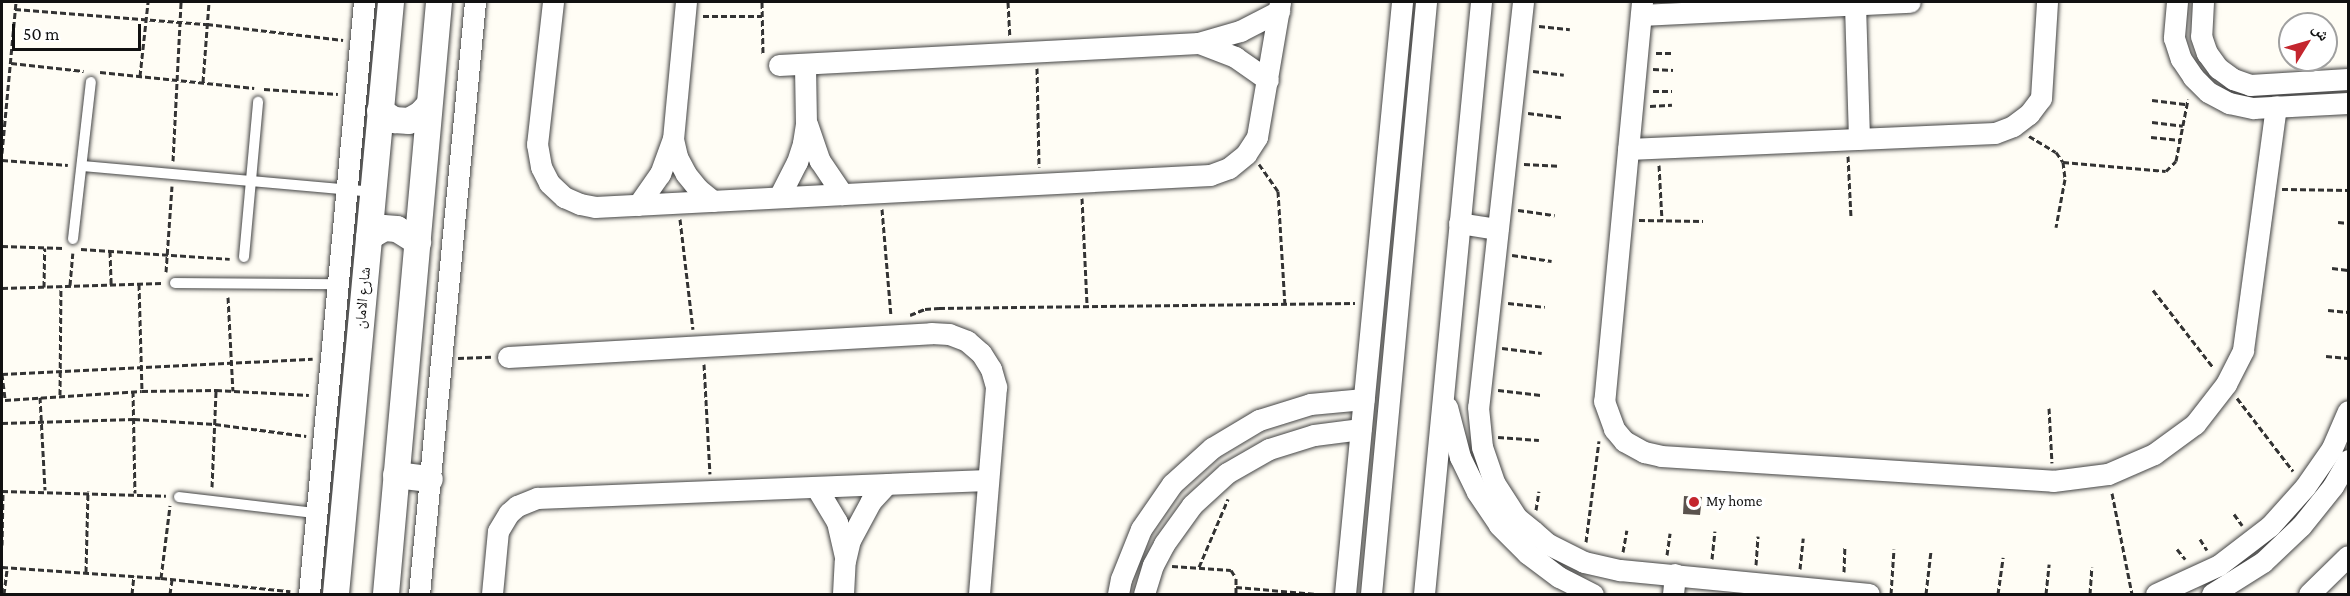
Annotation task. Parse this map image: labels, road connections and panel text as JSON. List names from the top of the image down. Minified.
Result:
{"streets":{"street":["شارع الامان"]},"places":["My home"],"scale_bar":"50 m","north":"top right"}
